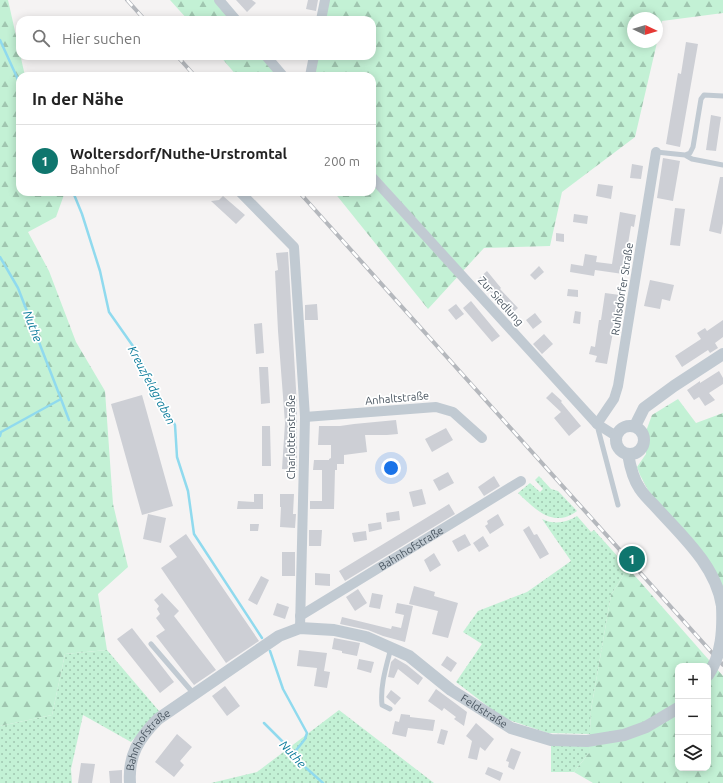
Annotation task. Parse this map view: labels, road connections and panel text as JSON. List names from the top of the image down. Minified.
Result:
{"streets":{"street":["Ruhlsdorfer Straße","Zur Siedlung","Anhaltstraße","Charlottenstraße","Bahnhofstraße","Feldstraße"]},"crossings":[["Ruhlsdorfer Straße","Zur Siedlung"],["Anhaltstraße","Charlottenstraße"],["Charlottenstraße","Bahnhofstraße"],["Charlottenstraße","Feldstraße"],["Bahnhofstraße","Feldstraße"]],"water":["Nuthe","Kreuzfeldgraben"],"north":"right","page":{"search":"Hier suchen","heading":"In der Nähe","list":[{"mark":"1","name":"Woltersdorf/Nuthe-Urstromtal","note":"Bahnhof","value":"200 m"}],"pins":"1","map_buttons":["+","−"]}}
